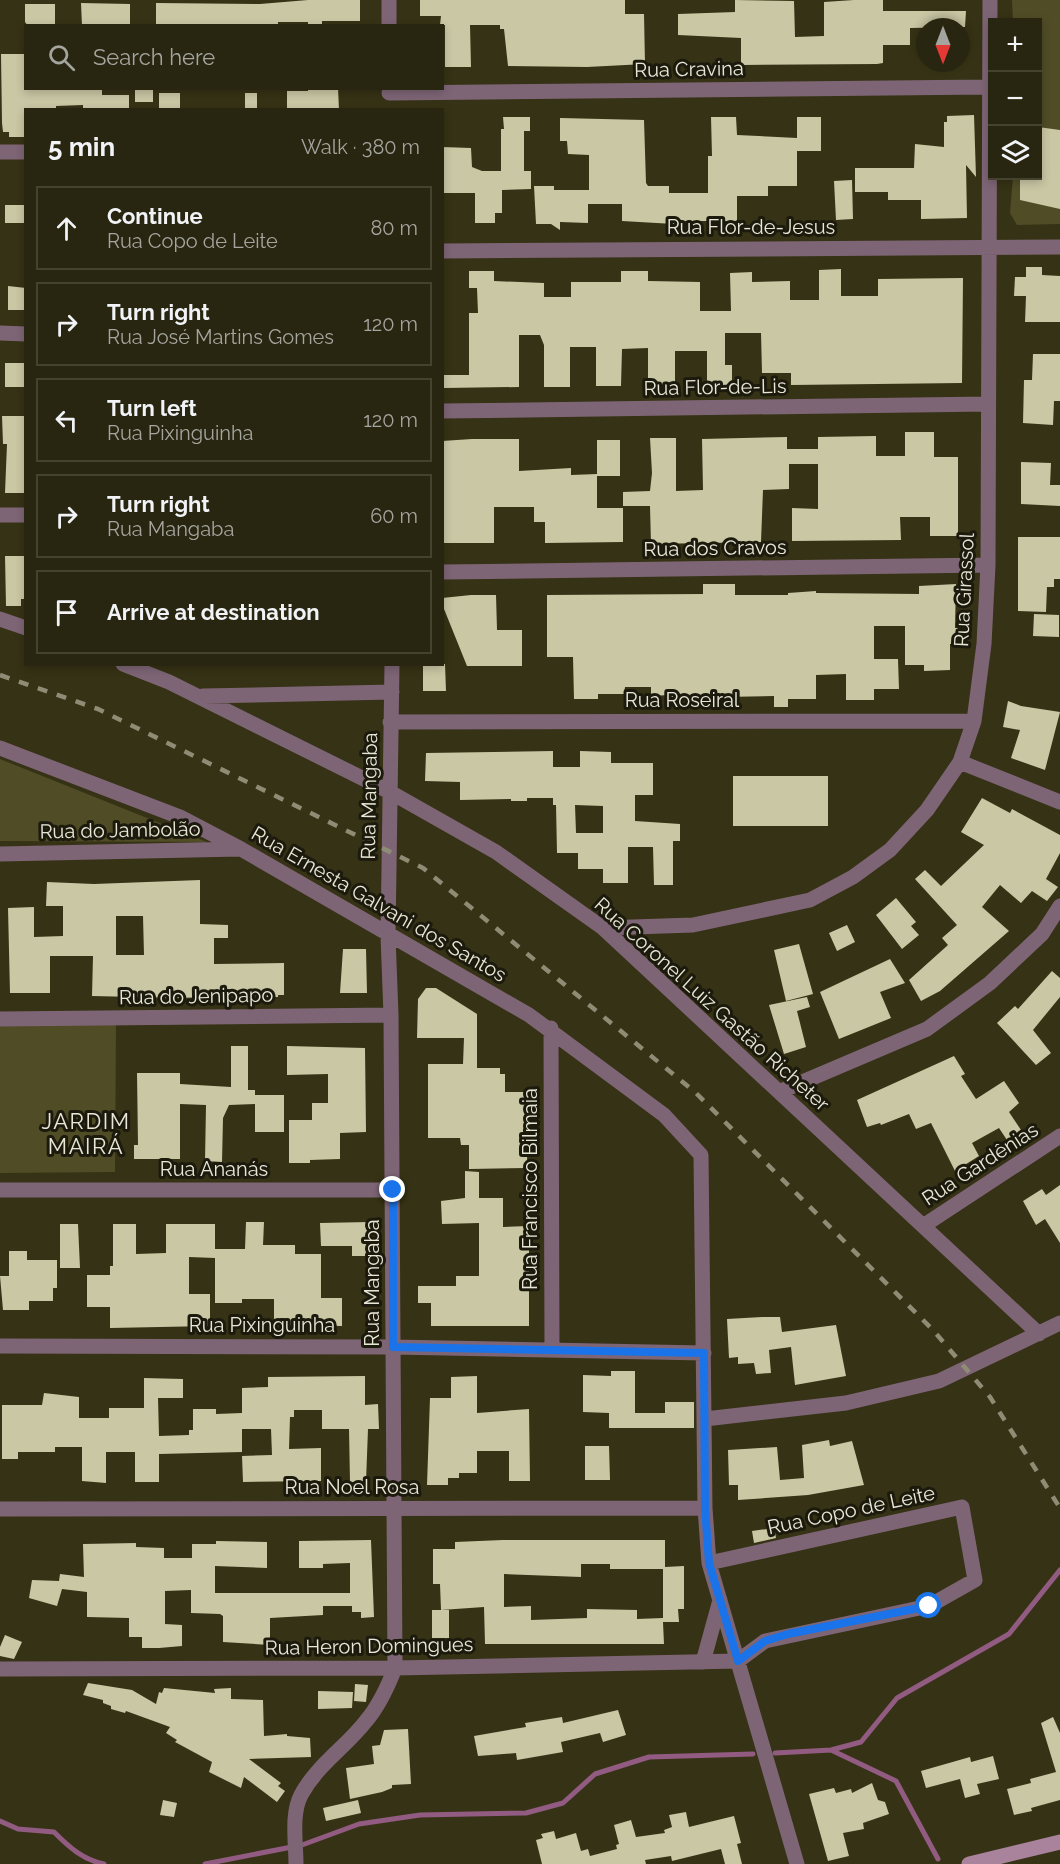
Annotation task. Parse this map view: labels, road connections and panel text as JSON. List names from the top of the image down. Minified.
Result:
{"streets":{"street":["Rua Cravina","Rua Flor-de-Jesus","Rua Flor-de-Lis","Rua dos Cravos","Rua Girassol","Rua Roseiral","Rua Mangaba","Rua do Jambolão","Rua Ernesta Galvani dos Santos","Rua do Jenipapo","Rua Coronel Luiz Gastão Richeter","Rua Gardênias","Rua Ananás","Rua Francisco Bilmaia","Rua Pixinguinha","Rua Noel Rosa","Rua Copo de Leite","Rua Heron Domingues"]},"crossings":[["Rua Flor-de-Jesus","Rua Girassol"],["Rua Flor-de-Lis","Rua Girassol"],["Rua dos Cravos","Rua Girassol"],["Rua Girassol","Rua Roseiral"],["Rua Girassol","Rua Coronel Luiz Gastão Richeter"],["Rua Roseiral","Rua Mangaba"],["Rua Mangaba","Rua Ernesta Galvani dos Santos"],["Rua Mangaba","Rua do Jenipapo"],["Rua Mangaba","Rua Coronel Luiz Gastão Richeter"],["Rua Mangaba","Rua Ananás"],["Rua Mangaba","Rua Pixinguinha"],["Rua Mangaba","Rua Noel Rosa"],["Rua Mangaba","Rua Heron Domingues"],["Rua do Jambolão","Rua Ernesta Galvani dos Santos"],["Rua Ernesta Galvani dos Santos","Rua Francisco Bilmaia"],["Rua Ernesta Galvani dos Santos","Rua Pixinguinha"],["Rua Coronel Luiz Gastão Richeter","Rua Gardênias"],["Rua Francisco Bilmaia","Rua Pixinguinha"],["Rua Copo de Leite","Rua Heron Domingues"]],"districts":["JARDIM MAIRÁ"],"north":"bottom","page":{"map_buttons":["+","−"],"search":"Search here","heading":["5 min","Walk · 380 m"],"list":[["Continue","Rua Copo de Leite","80 m"],["Turn right","Rua José Martins Gomes","120 m"],["Turn left","Rua Pixinguinha","120 m"],["Turn right","Rua Mangaba","60 m"],"Arrive at destination"]}}
